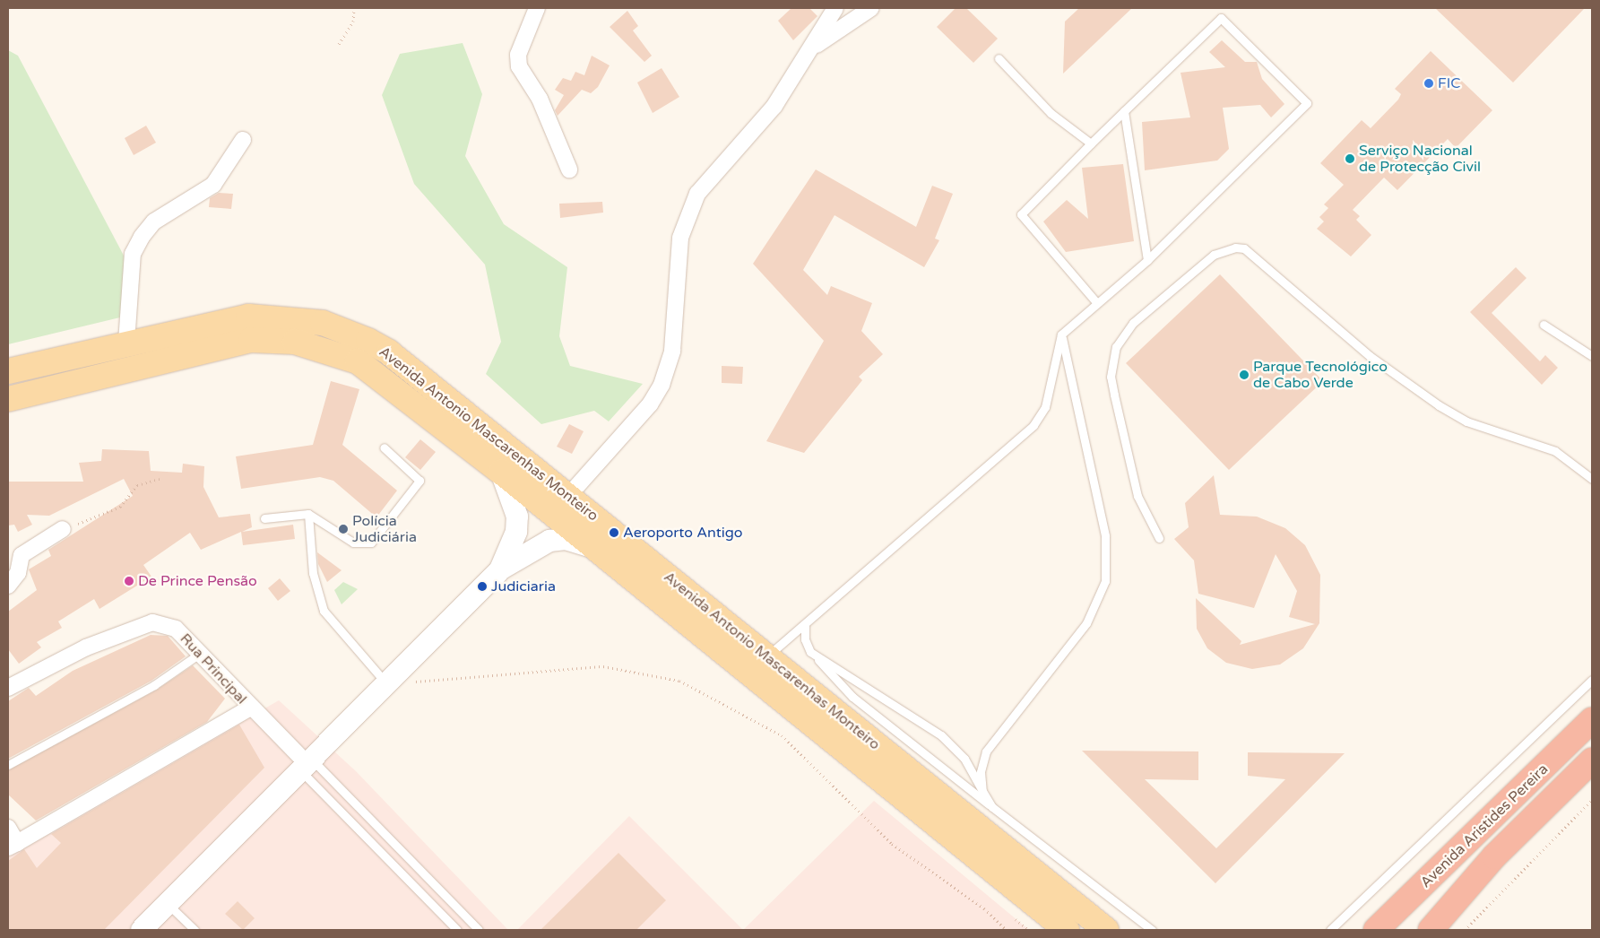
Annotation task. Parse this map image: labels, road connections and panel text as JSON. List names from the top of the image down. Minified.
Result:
{"streets":{"highway":["Avenida Aristides Pereira"],"main road":["Avenida Antonio Mascarenhas Monteiro"],"street":["Rua Principal"]},"places":["FIC","Serviço Nacional de Protecção Civil","Parque Tecnológico de Cabo Verde","Polícia Judiciária","Aeroporto Antigo","De Prince Pensão","Judiciaria"]}
